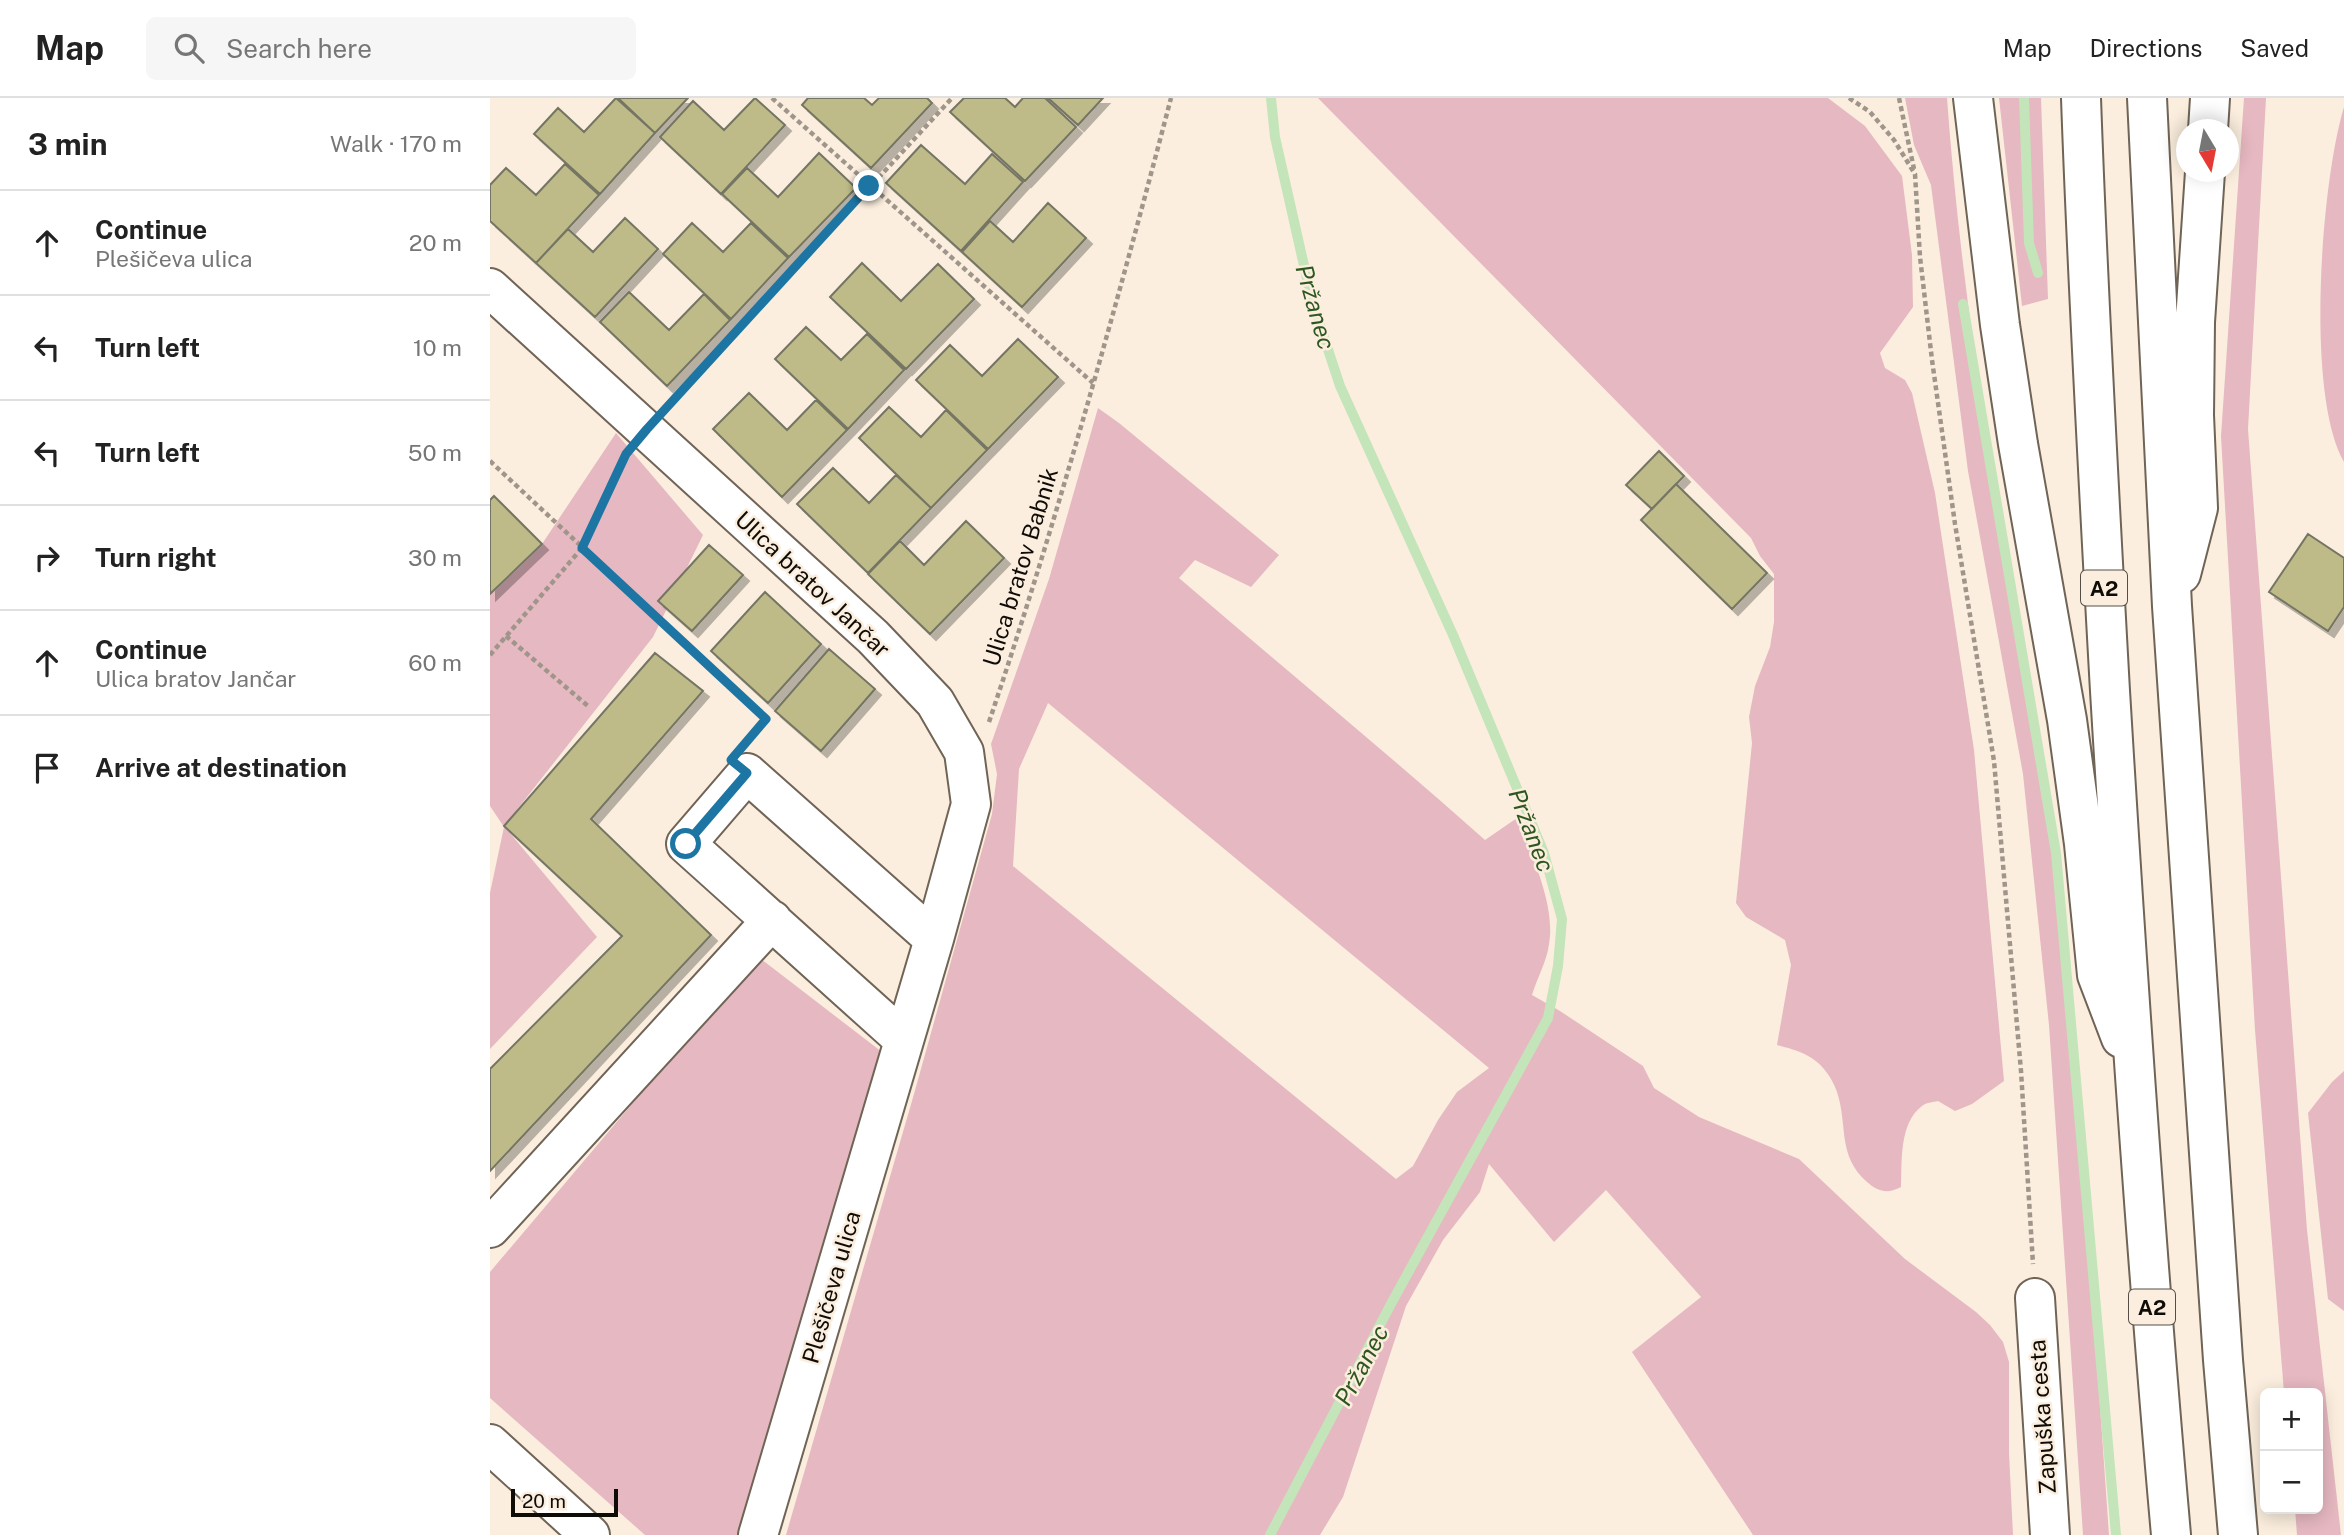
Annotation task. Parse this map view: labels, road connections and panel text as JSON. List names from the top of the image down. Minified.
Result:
{"streets":{"main road":["Ulica bratov Jančar","A2","Plešičeva ulica","Zapuška cesta"],"path":["Ulica bratov Babnik"]},"crossings":[["Ulica bratov Babnik","Ulica bratov Jančar"],["Ulica bratov Babnik","Plešičeva ulica"],["Ulica bratov Jančar","Plešičeva ulica"]],"water":["Pržanec"],"scale_bar":"20 m","north":"bottom","page":{"header":"Map","search":"Search here","nav":["Map","Directions","Saved"],"heading":["3 min","Walk · 170 m"],"list":[["Continue","Plešičeva ulica","20 m"],["Turn left","10 m"],["Turn left","50 m"],["Turn right","30 m"],["Continue","Ulica bratov Jančar","60 m"],"Arrive at destination"],"map_buttons":["+","−"],"scale":"20 m"}}
